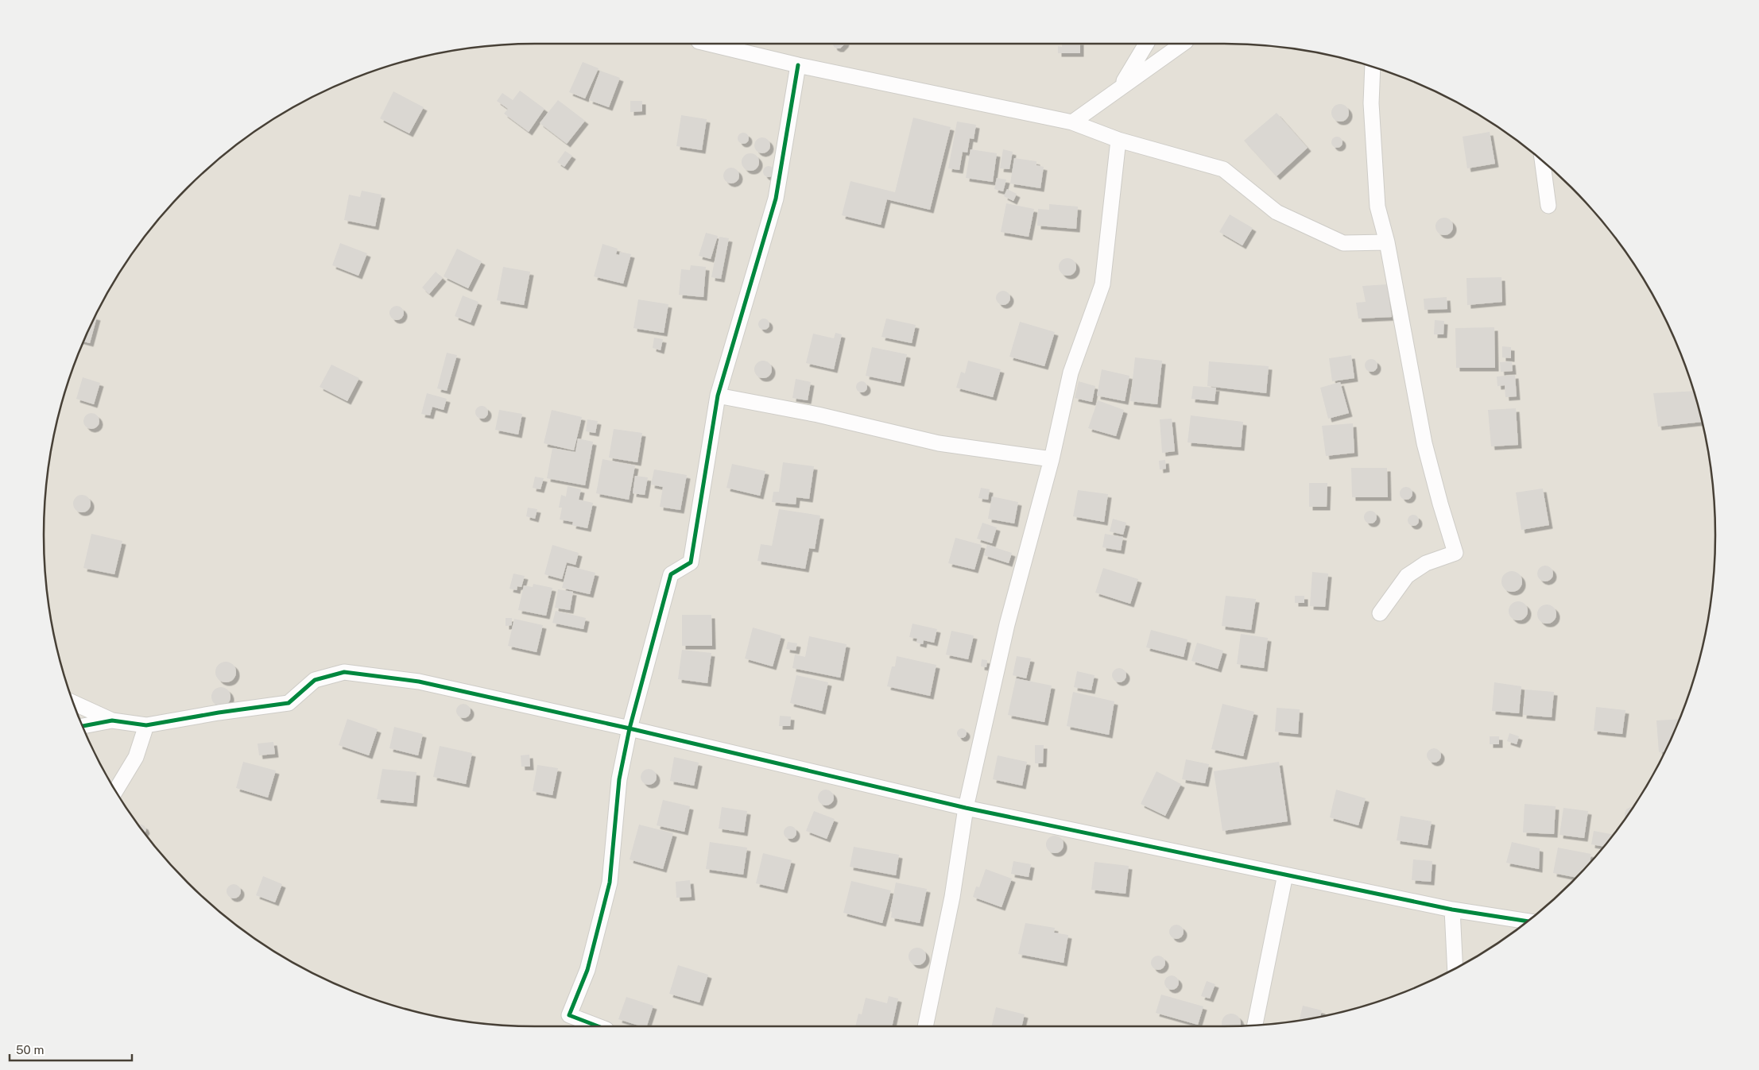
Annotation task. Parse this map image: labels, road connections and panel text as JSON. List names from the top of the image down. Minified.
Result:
{"scale_bar":"50 m"}
